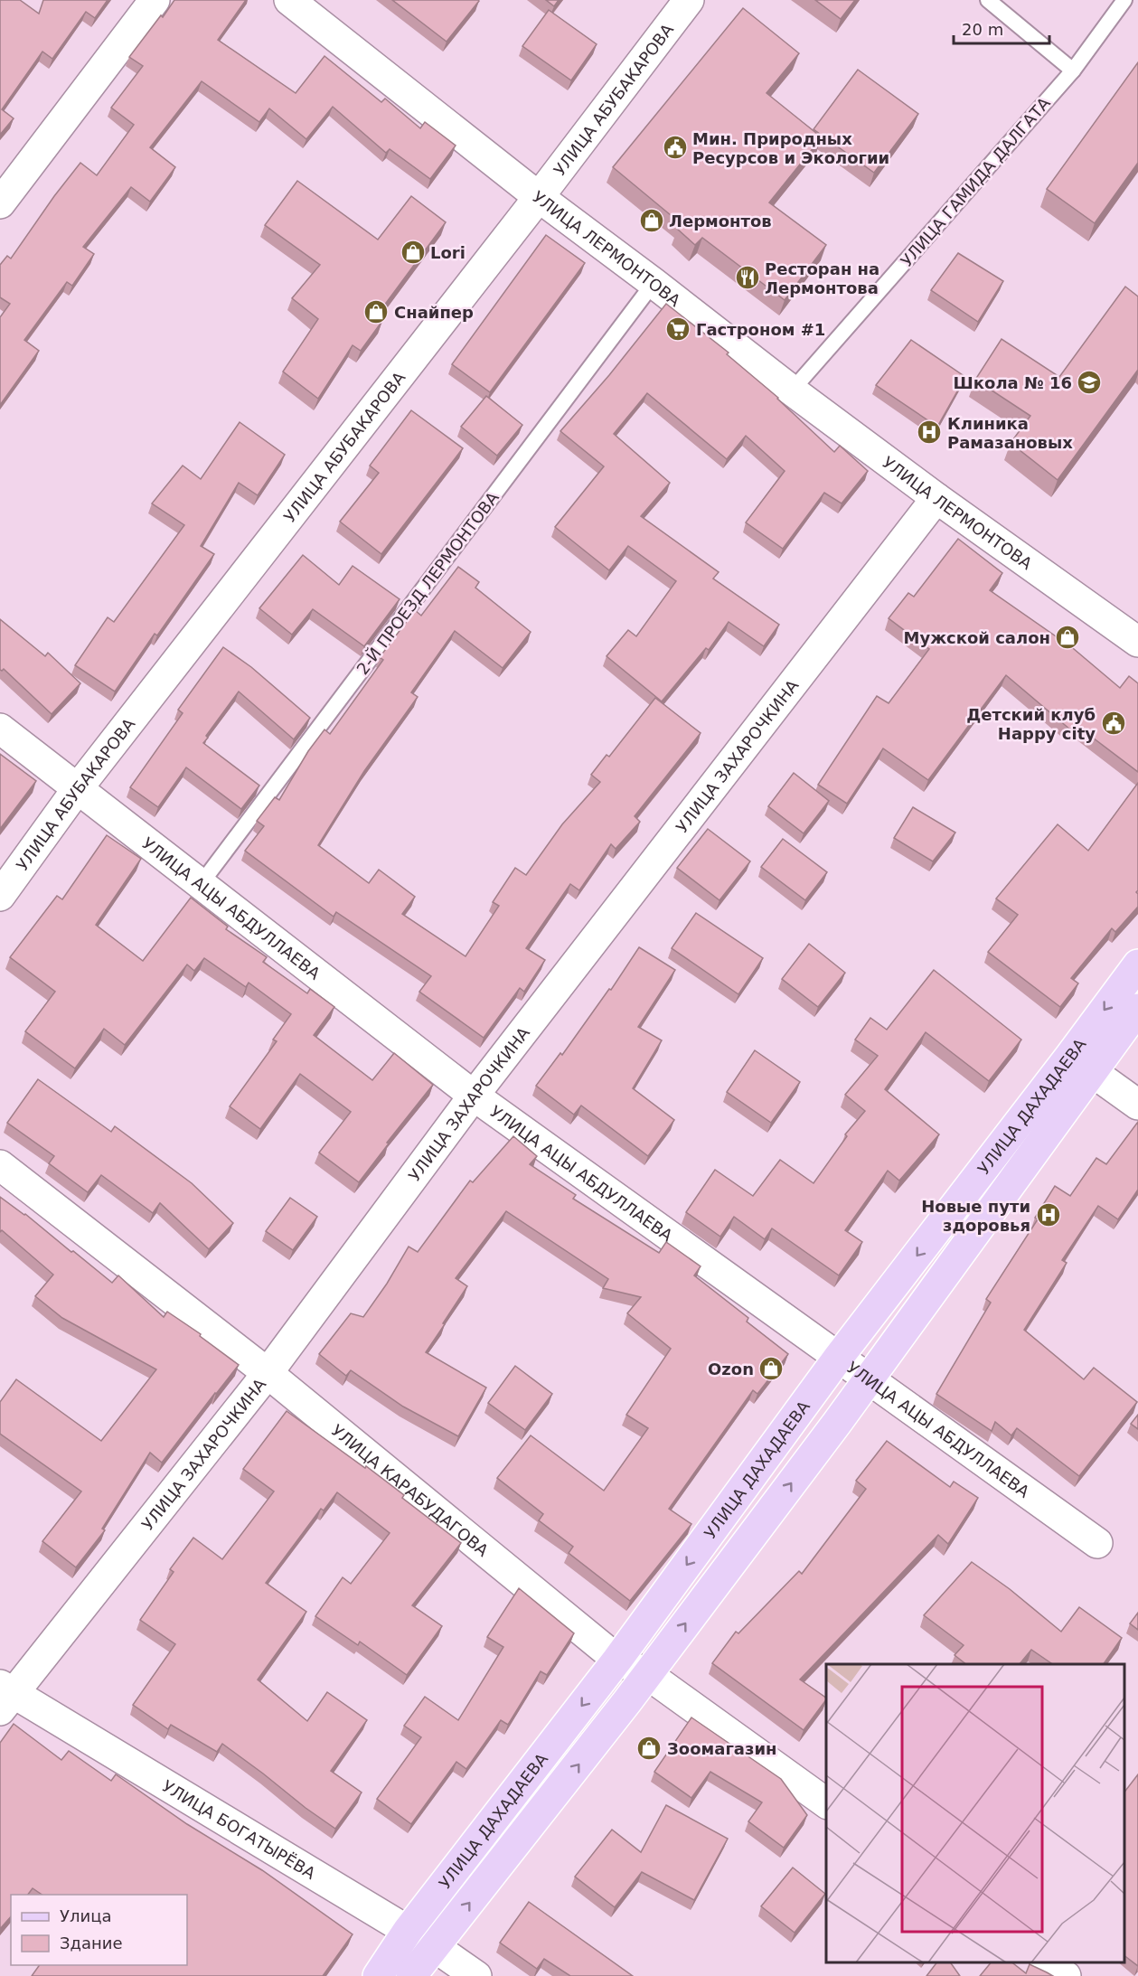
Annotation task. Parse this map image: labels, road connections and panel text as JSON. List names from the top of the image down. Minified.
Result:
{"streets":{"main road":["УЛИЦА ДАХАДАЕВА"],"street":["УЛИЦА АБУБАКАРОВА","УЛИЦА ЛЕРМОНТОВА","УЛИЦА ЗАХАРОЧКИНА","УЛИЦА АЦЫ АБДУЛЛАЕВА","УЛИЦА КАРАБУДАГОВА","УЛИЦА БОГАТЫРЁВА"],"lane":["УЛИЦА ГАМИДА ДАЛГАТА","2-Й ПРОЕЗД ЛЕРМОНТОВА"]},"crossings":[["УЛИЦА АБУБАКАРОВА","УЛИЦА ЛЕРМОНТОВА"],["УЛИЦА АБУБАКАРОВА","УЛИЦА АЦЫ АБДУЛЛАЕВА"],["УЛИЦА ГАМИДА ДАЛГАТА","УЛИЦА ЛЕРМОНТОВА"],["УЛИЦА ЛЕРМОНТОВА","2-Й ПРОЕЗД ЛЕРМОНТОВА"],["УЛИЦА ЛЕРМОНТОВА","УЛИЦА ЗАХАРОЧКИНА"],["2-Й ПРОЕЗД ЛЕРМОНТОВА","УЛИЦА АЦЫ АБДУЛЛАЕВА"],["УЛИЦА ЗАХАРОЧКИНА","УЛИЦА АЦЫ АБДУЛЛАЕВА"],["УЛИЦА ЗАХАРОЧКИНА","УЛИЦА КАРАБУДАГОВА"],["УЛИЦА ЗАХАРОЧКИНА","УЛИЦА БОГАТЫРЁВА"],["УЛИЦА АЦЫ АБДУЛЛАЕВА","УЛИЦА ДАХАДАЕВА"],["УЛИЦА ДАХАДАЕВА","УЛИЦА КАРАБУДАГОВА"],["УЛИЦА ДАХАДАЕВА","УЛИЦА БОГАТЫРЁВА"]],"places":{"public building":["Мин. Природных Ресурсов и Экологии","Детский клуб Happy city"],"shop":["Лермонтов","Lori","Снайпер","Мужской салон","Ozon","Зоомагазин"],"restaurant":["Ресторан на Лермонтова"],"supermarket":["Гастроном #1"],"school or university":["Школа № 16"],"hospital":["Клиника Рамазановых","Новые пути здоровья"]},"legend":["Улица","Здание"],"scale_bar":"20 m"}
